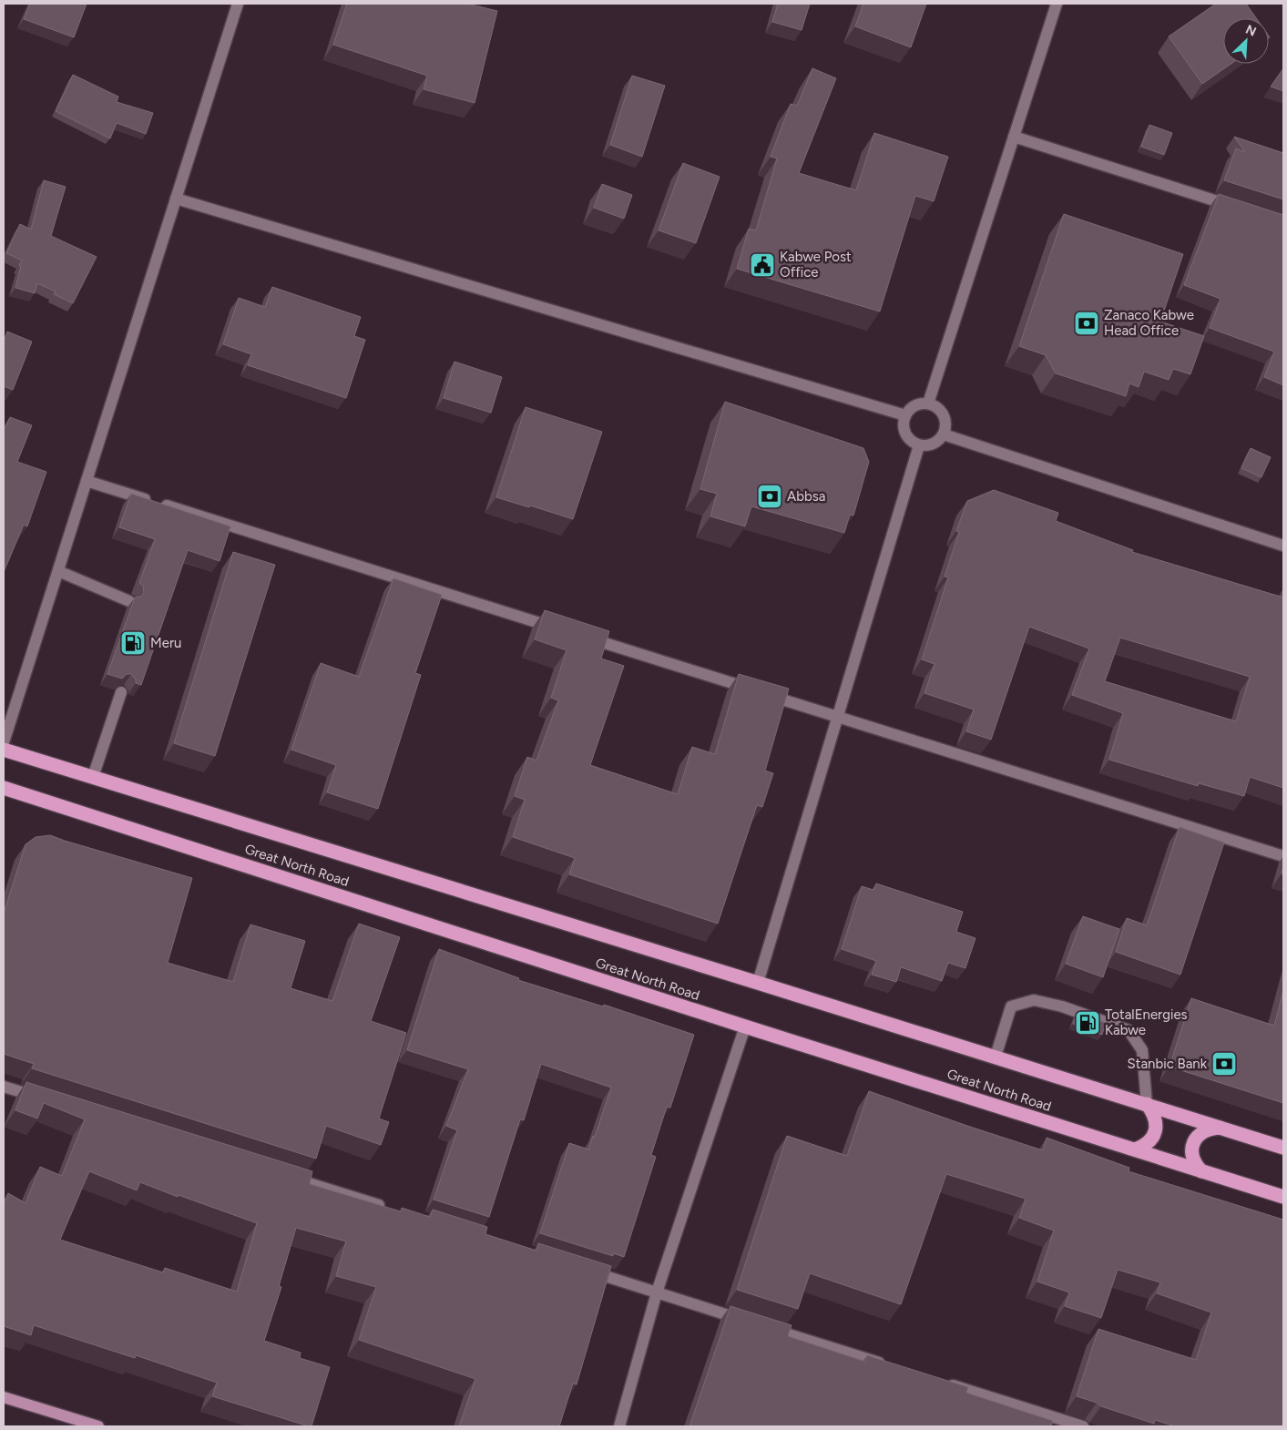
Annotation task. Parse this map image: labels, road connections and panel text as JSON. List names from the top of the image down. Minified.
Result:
{"streets":{"highway":["Great North Road"]},"places":{"public building":["Kabwe Post Office"],"bank":["Zanaco Kabwe Head Office","Abbsa","Stanbic Bank"],"fuel station":["Meru","TotalEnergies Kabwe"]},"north":"top right"}
